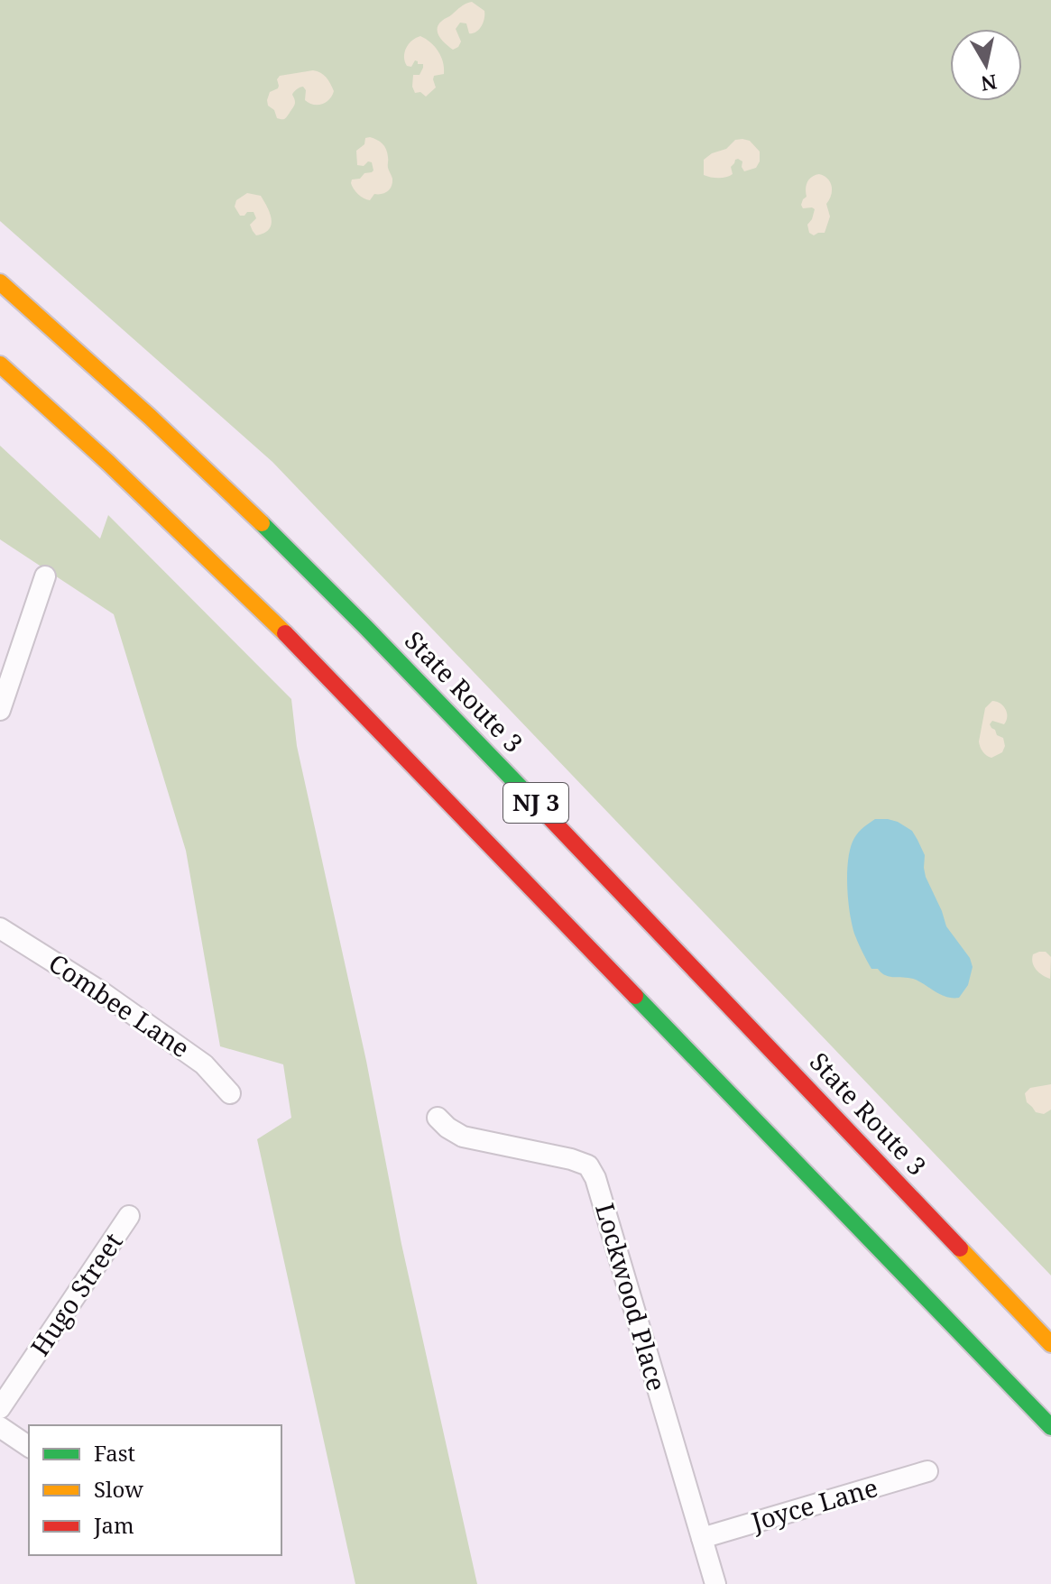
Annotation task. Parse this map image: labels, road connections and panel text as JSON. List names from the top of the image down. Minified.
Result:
{"streets":{"highway":["State Route 3","NJ 3"],"street":["Combee Lane","Hugo Street","Lockwood Place","Joyce Lane"]},"crossings":[["Lockwood Place","Joyce Lane"]],"legend":["Fast","Slow","Jam"],"north":"bottom"}
